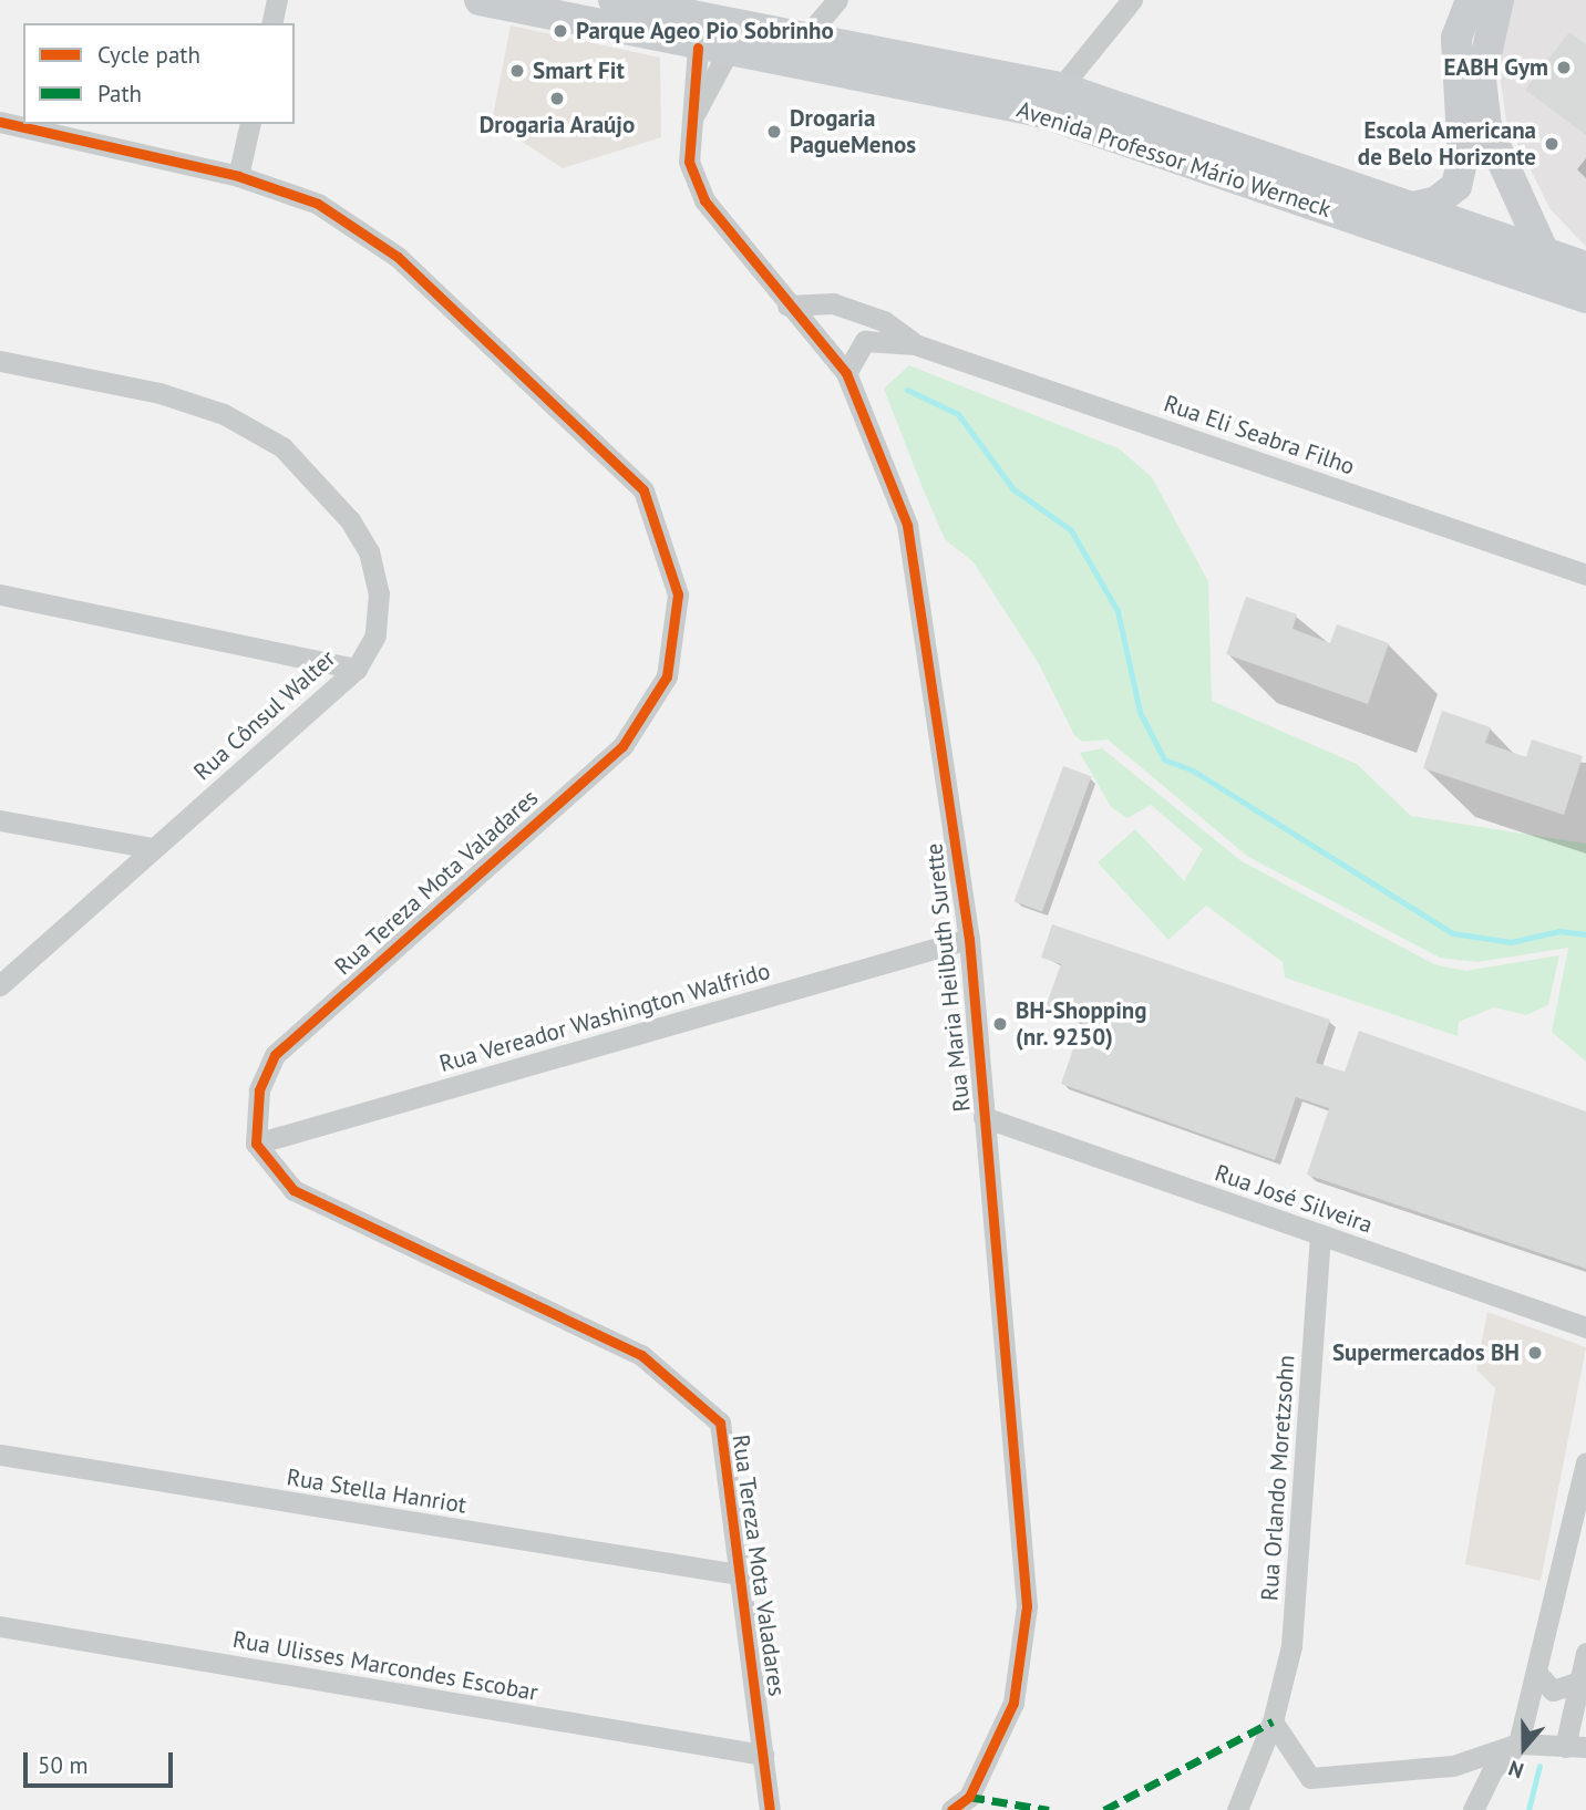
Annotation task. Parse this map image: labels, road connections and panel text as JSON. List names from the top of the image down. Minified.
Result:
{"streets":{"main road":["Avenida Professor Mário Werneck"],"street":["Rua Eli Seabra Filho","Rua Cônsul Walter","Rua Tereza Mota Valadares","Rua Maria Heilbuth Surette","Rua Vereador Washington Walfrido","Rua José Silveira","Rua Orlando Moretzsohn","Rua Stella Hanriot","Rua Ulisses Marcondes Escobar"]},"crossings":[["Avenida Professor Mário Werneck","Rua Maria Heilbuth Surette"],["Rua Eli Seabra Filho","Rua Maria Heilbuth Surette"],["Rua Tereza Mota Valadares","Rua Vereador Washington Walfrido"],["Rua Tereza Mota Valadares","Rua Stella Hanriot"],["Rua Tereza Mota Valadares","Rua Ulisses Marcondes Escobar"],["Rua Maria Heilbuth Surette","Rua Vereador Washington Walfrido"],["Rua Maria Heilbuth Surette","Rua José Silveira"],["Rua José Silveira","Rua Orlando Moretzsohn"]],"places":["Parque Ageo Pio Sobrinho","EABH Gym","Smart Fit","Drogaria Araújo","Drogaria PagueMenos","Escola Americana de Belo Horizonte","BH-Shopping (nr. 9250)","Supermercados BH"],"legend":["Cycle path","Path"],"scale_bar":"50 m","north":"bottom"}
